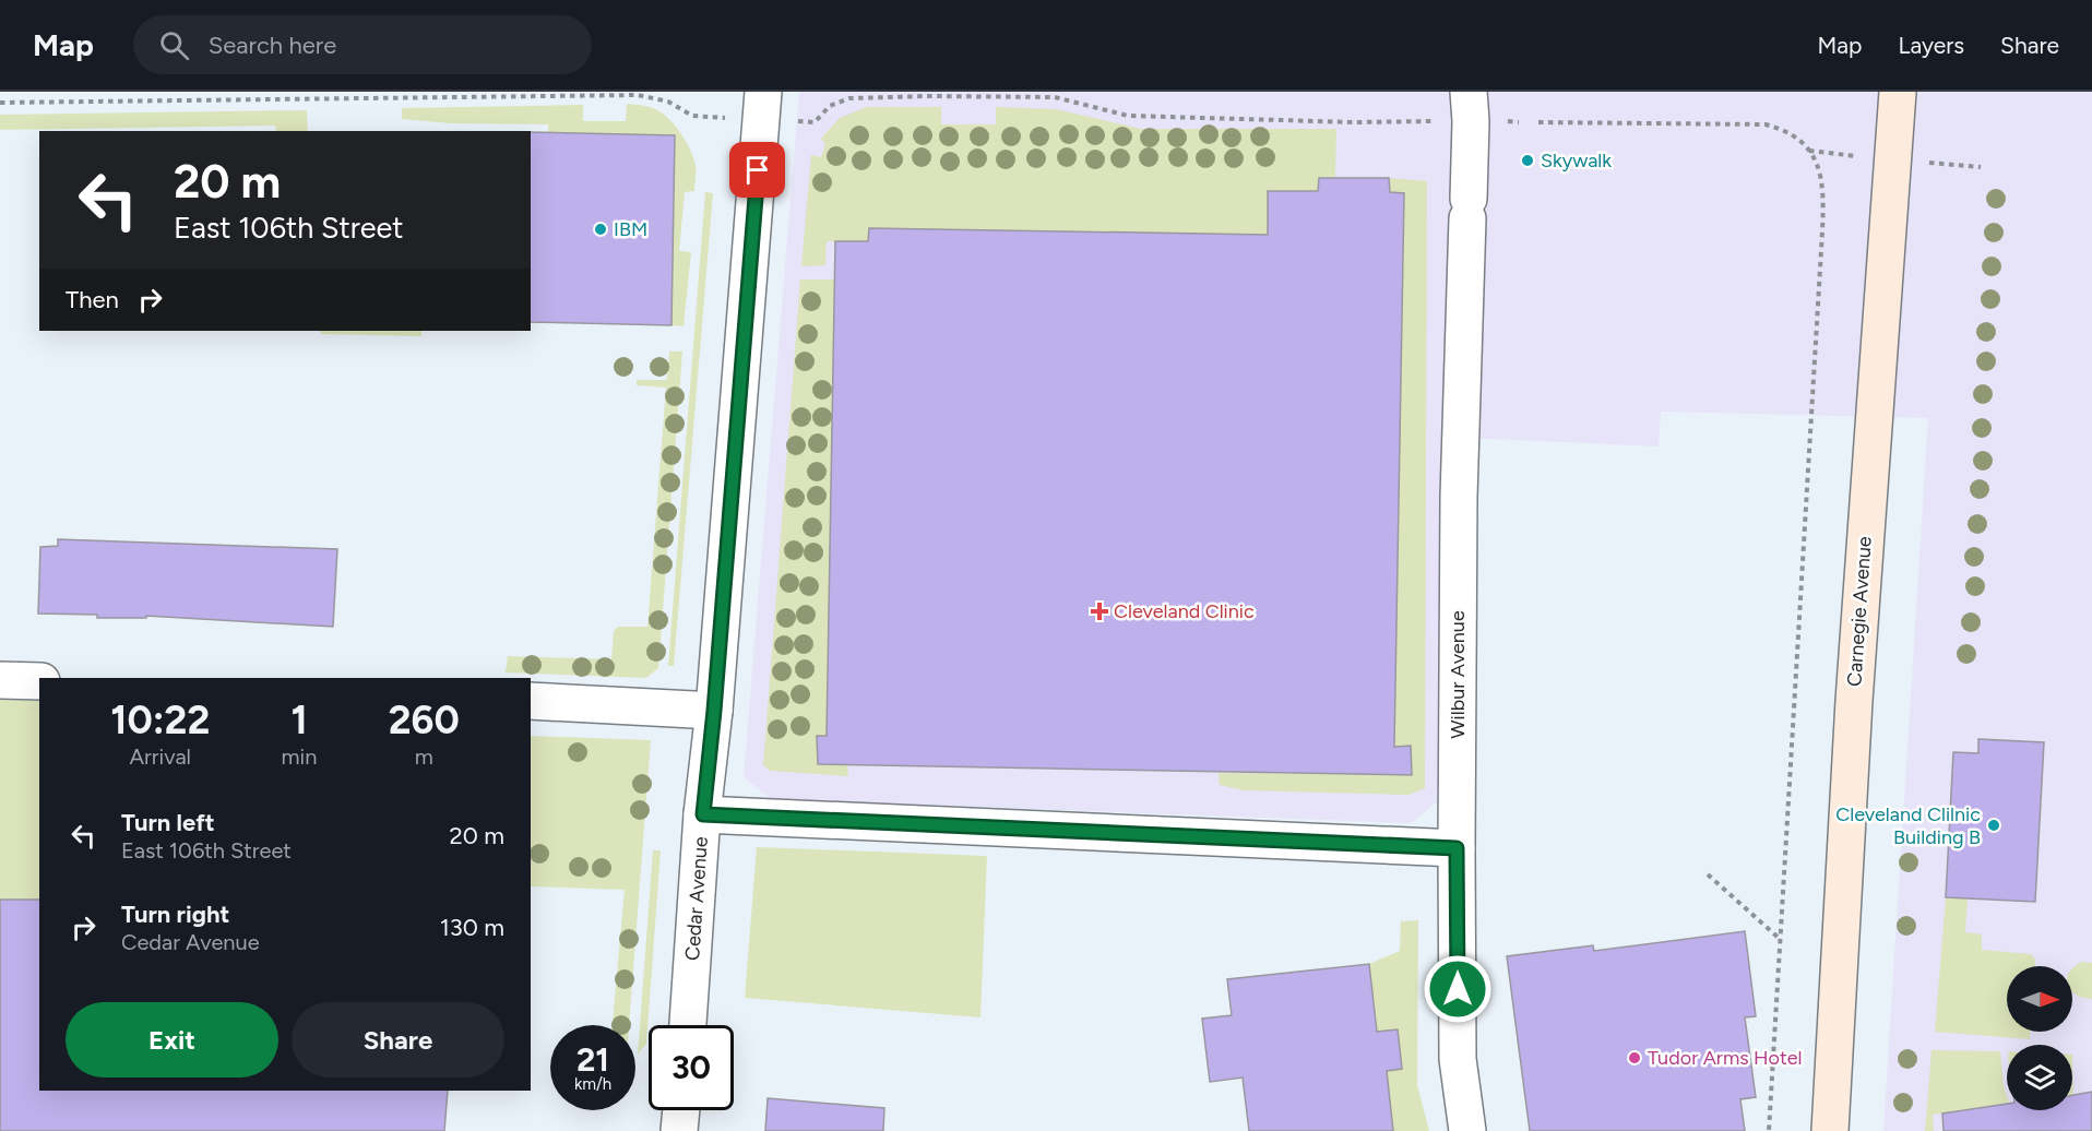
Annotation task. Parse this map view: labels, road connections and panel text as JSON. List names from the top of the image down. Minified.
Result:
{"streets":{"main road":["Carnegie Avenue"],"street":["Wilbur Avenue","Cedar Avenue"]},"places":{"other":["Skywalk","IBM","Cleveland Clilnic Building B","Tudor Arms Hotel"],"health":["Cleveland Clinic"]},"north":"right","page":{"header":"Map","search":"Search here","nav":["Map","Layers","Share"],"turn":["20 m","East 106th Street"],"then":"Then","eta":["10:22","Arrival","1","min","260","m"],"list":[{"name":"Turn left","note":"East 106th Street","value":"20 m"},{"name":"Turn right","note":"Cedar Avenue","value":"130 m"}],"buttons":["Exit","Share"],"speed":"21 km/h","limit":"30"}}
